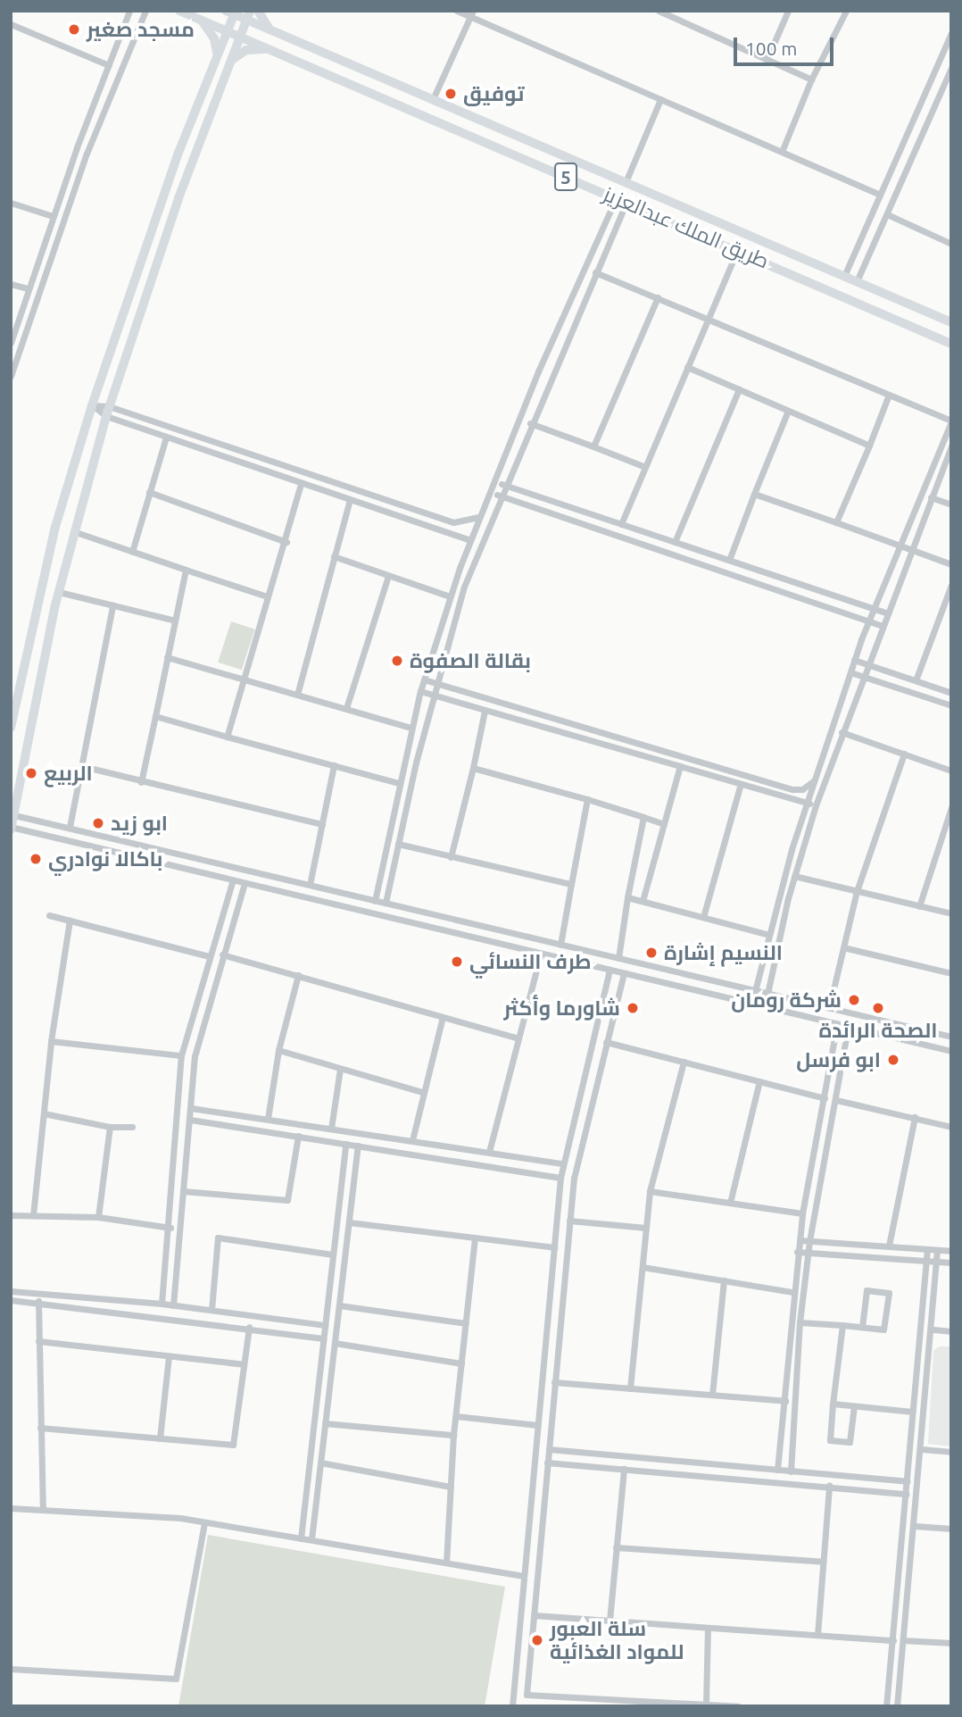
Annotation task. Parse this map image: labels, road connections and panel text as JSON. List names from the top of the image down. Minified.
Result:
{"streets":{"highway":["5","طريق الملك عبدالعزيز"]},"places":["مسجد صغير","توفيق","بقالة الصفوة","الربيع","ابو زيد","باكالا نوادري","النسيم إشارة","طرف النسائي","شركة رومان","شاورما وأكثر","الصحة الرائدة","ابو فرسل","سلة العبور للمواد الغذائية"],"scale_bar":"100 m"}
